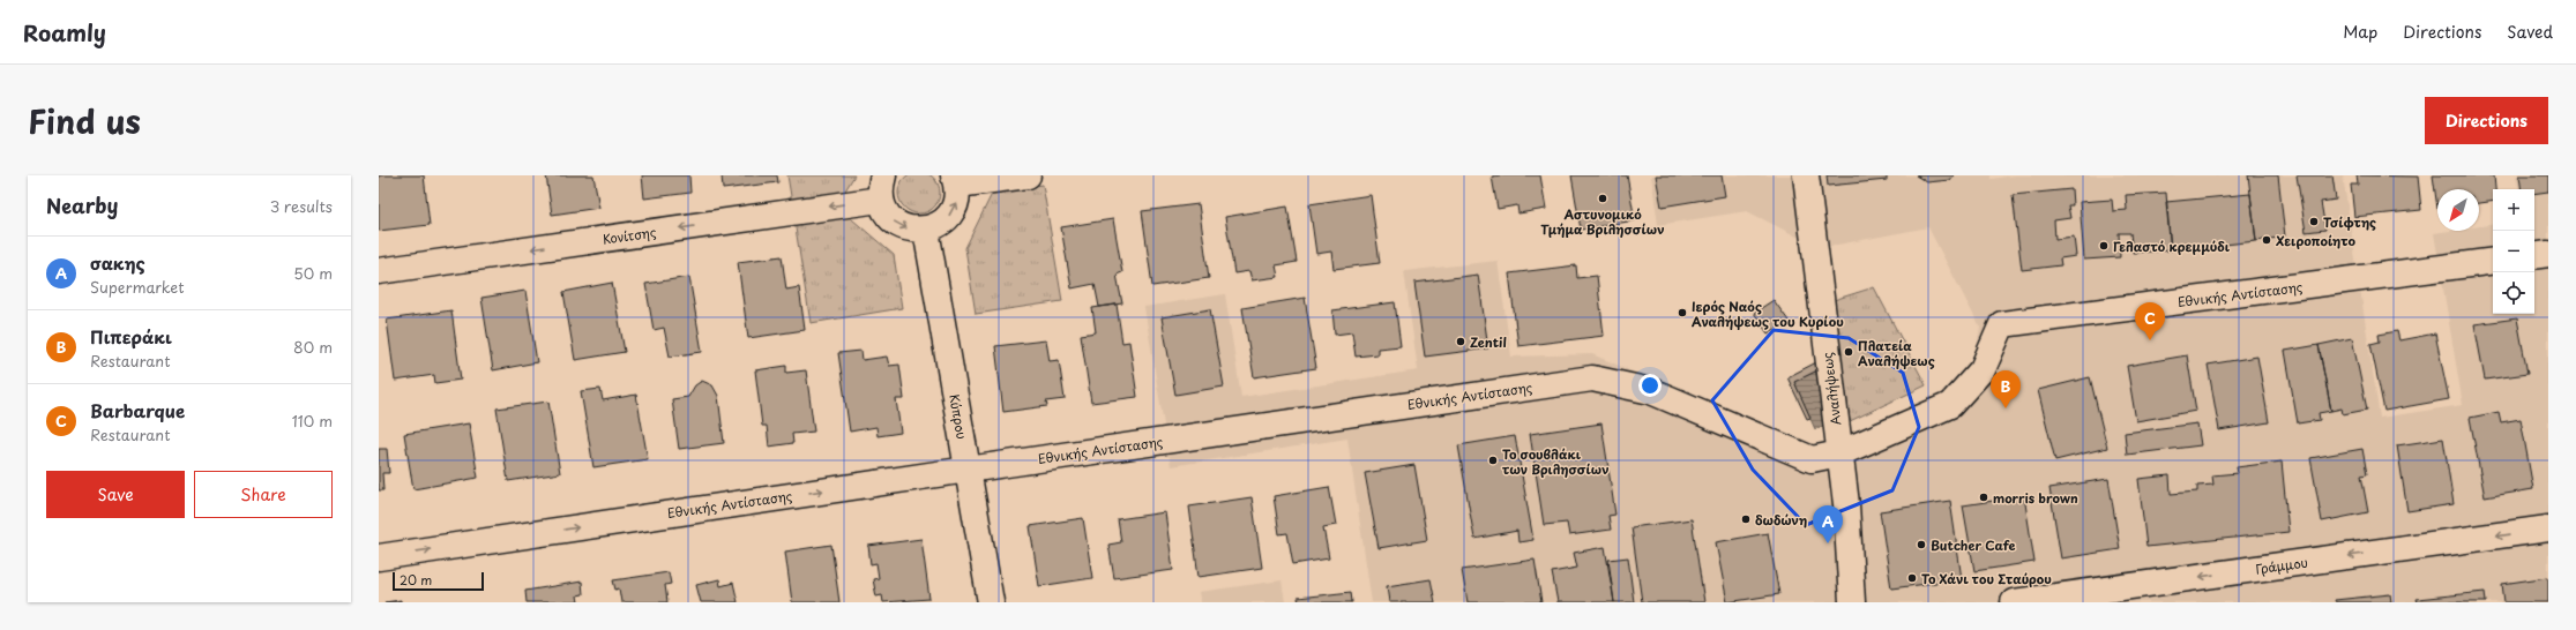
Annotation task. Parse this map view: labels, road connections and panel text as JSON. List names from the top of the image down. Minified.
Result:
{"streets":{"street":["Κονίτσης","Εθνικής Αντίστασης","Αναλήψεως","Κύπρου","Γράμμου"]},"crossings":[["Εθνικής Αντίστασης","Αναλήψεως"],["Εθνικής Αντίστασης","Κύπρου"]],"one_way":["Κονίτσης","Γράμμου"],"places":["Αστυνομικό Τμήμα Βριλησσίων","Τσίφτης","Χειροποίητο","Γελαστό κρεμμύδι","Ιερός Ναός Αναλήψεως του Κυρίου","Zentil","Πλατεία Αναλήψεως","Το σουβλάκι των Βριλησσίων","morris brown","δωδώνη","Butcher Cafe","Το Χάνι του Σταύρου"],"scale_bar":"20 m","north":"bottom left","page":{"header":"Roamly","nav":["Map","Directions","Saved"],"title":"Find us","buttons":["Directions",["Save","Share"]],"heading":["Nearby","3 results"],"map_buttons":["+","−"],"list":[{"mark":"A","name":"σακης","note":"Supermarket","value":"50 m"},{"mark":"B","name":"Πιπεράκι","note":"Restaurant","value":"80 m"},{"mark":"C","name":"Barbarque","note":"Restaurant","value":"110 m"}],"pins":["C","B","A"],"scale":"20 m"}}
